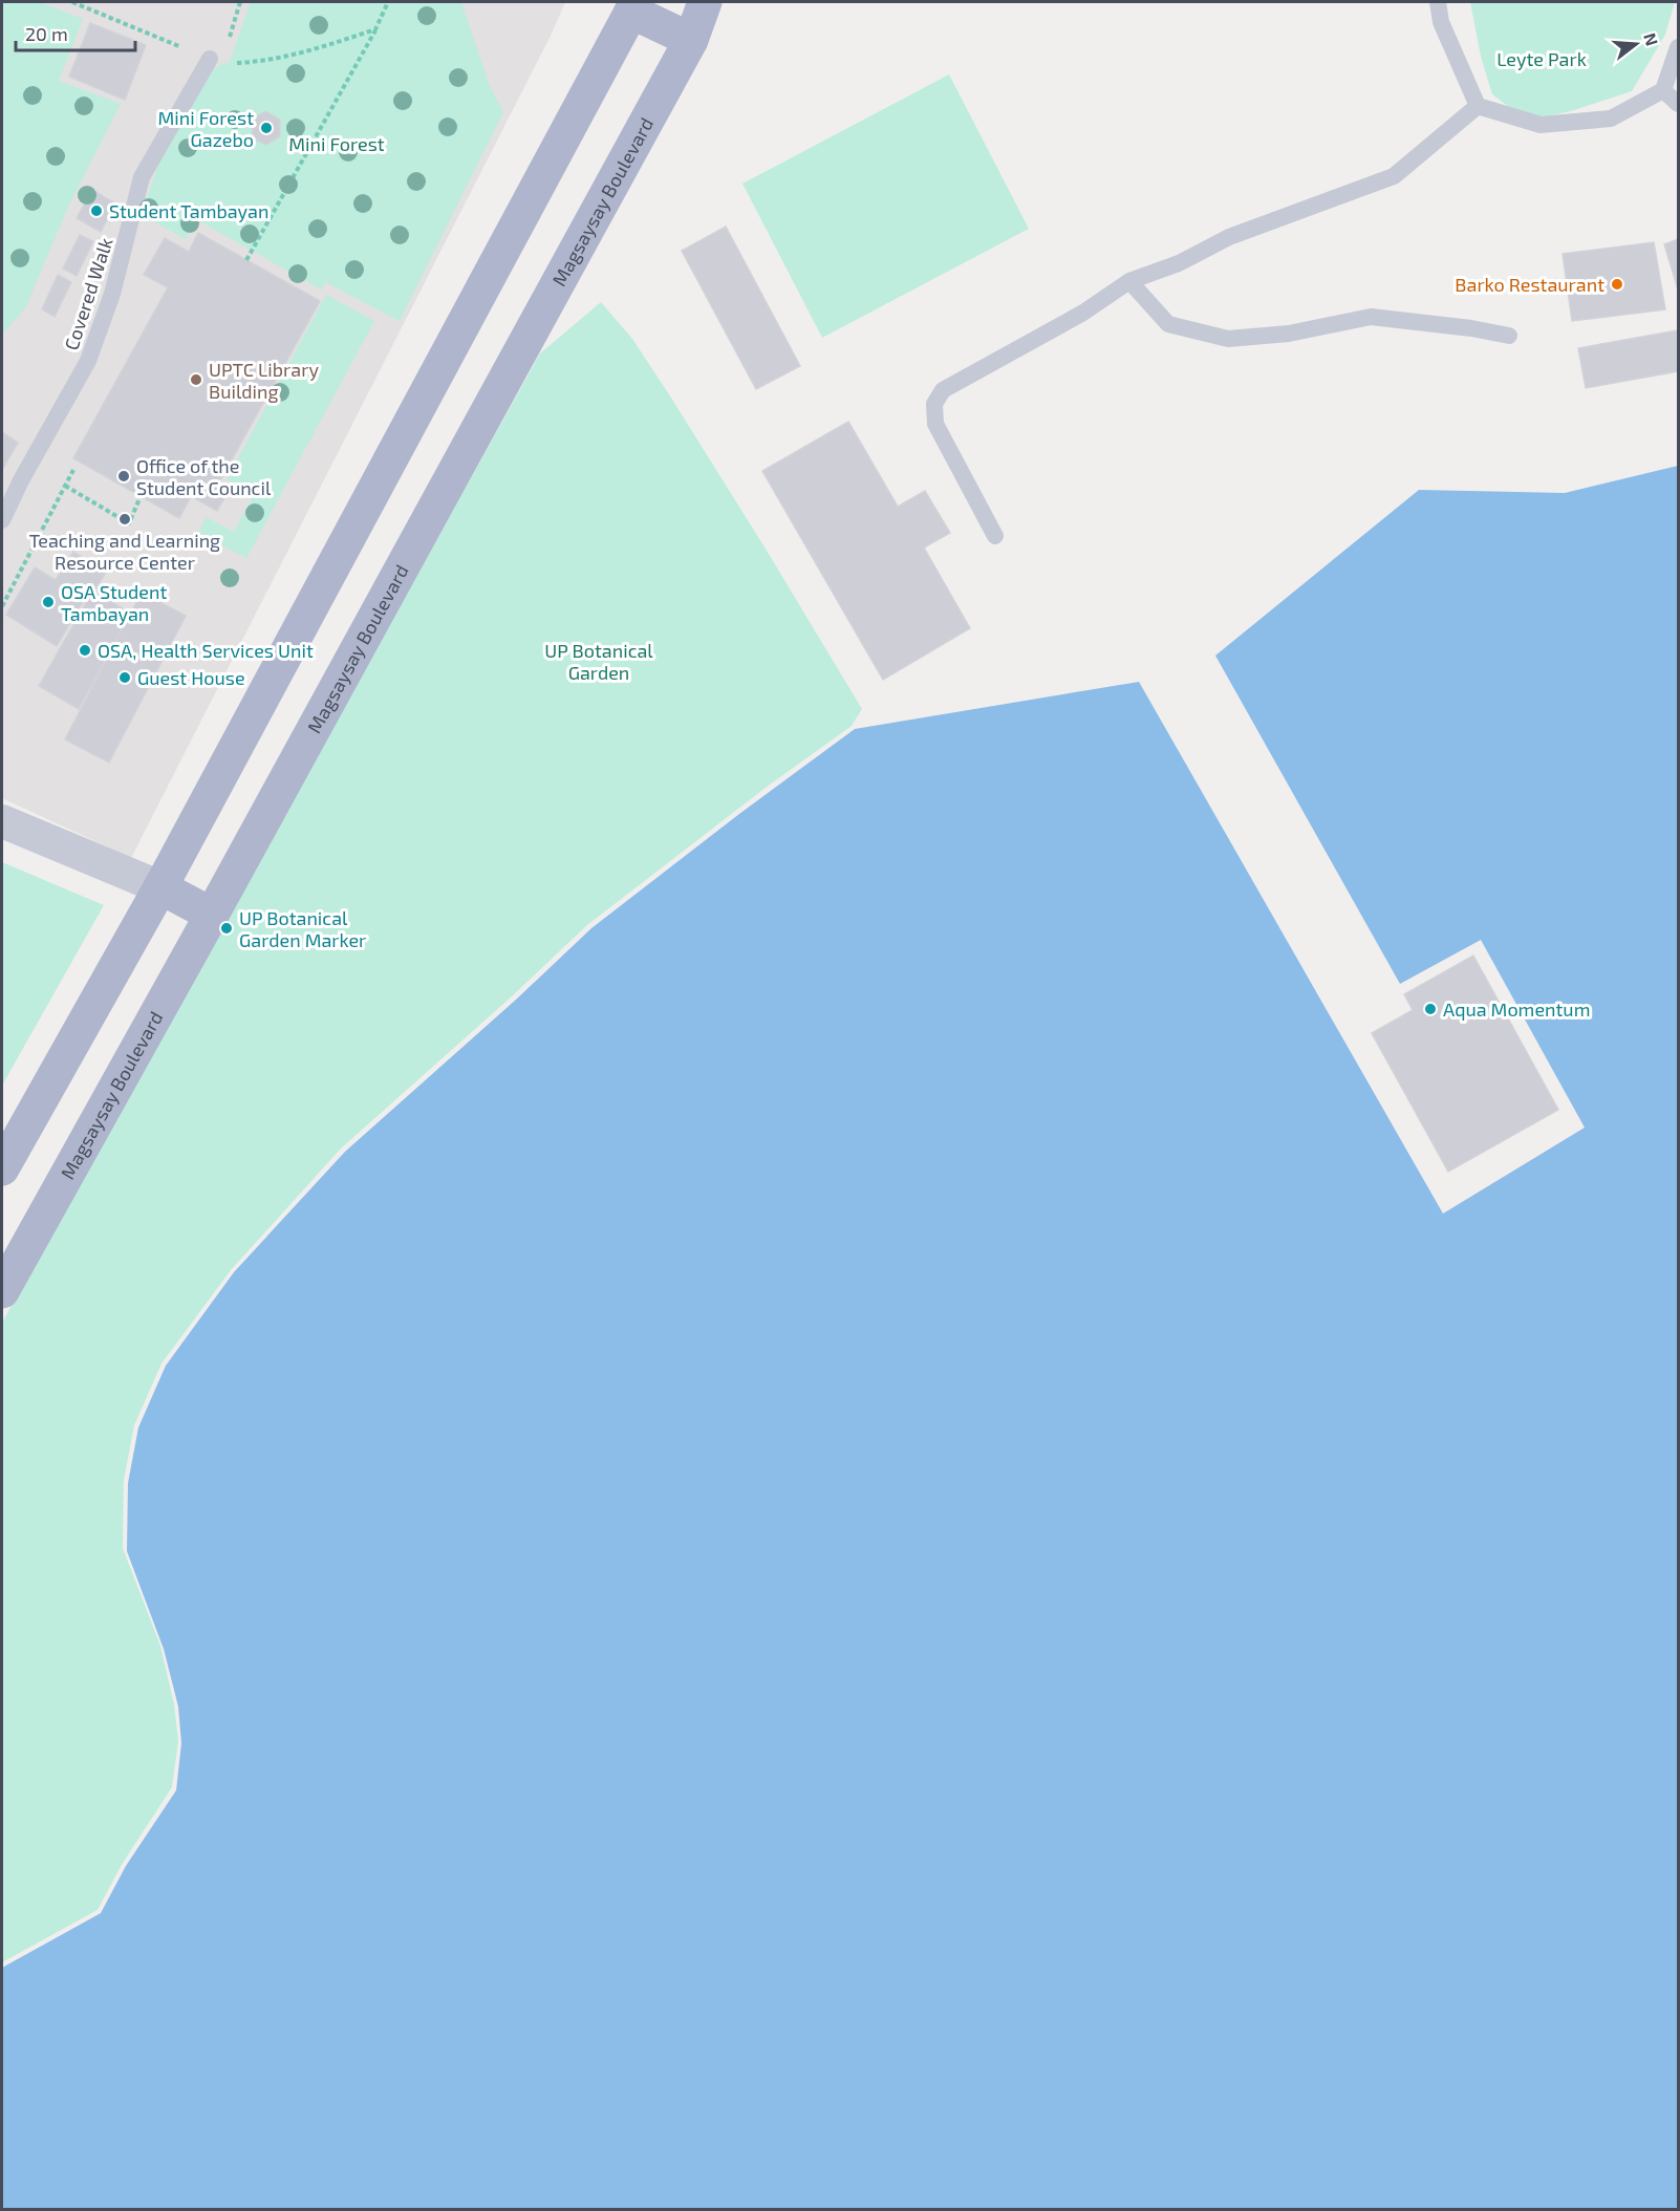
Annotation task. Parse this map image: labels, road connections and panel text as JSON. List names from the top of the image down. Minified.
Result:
{"streets":{"main road":["Magsaysay Boulevard"],"lane":["Covered Walk"]},"parks":["Leyte Park","Mini Forest","UP Botanical Garden"],"places":["Mini Forest Gazebo","Student Tambayan","Barko Restaurant","UPTC Library Building","Office of the Student Council","Teaching and Learning Resource Center","OSA Student Tambayan","OSA, Health Services Unit","Guest House","UP Botanical Garden Marker","Aqua Momentum"],"scale_bar":"20 m","north":"right"}
